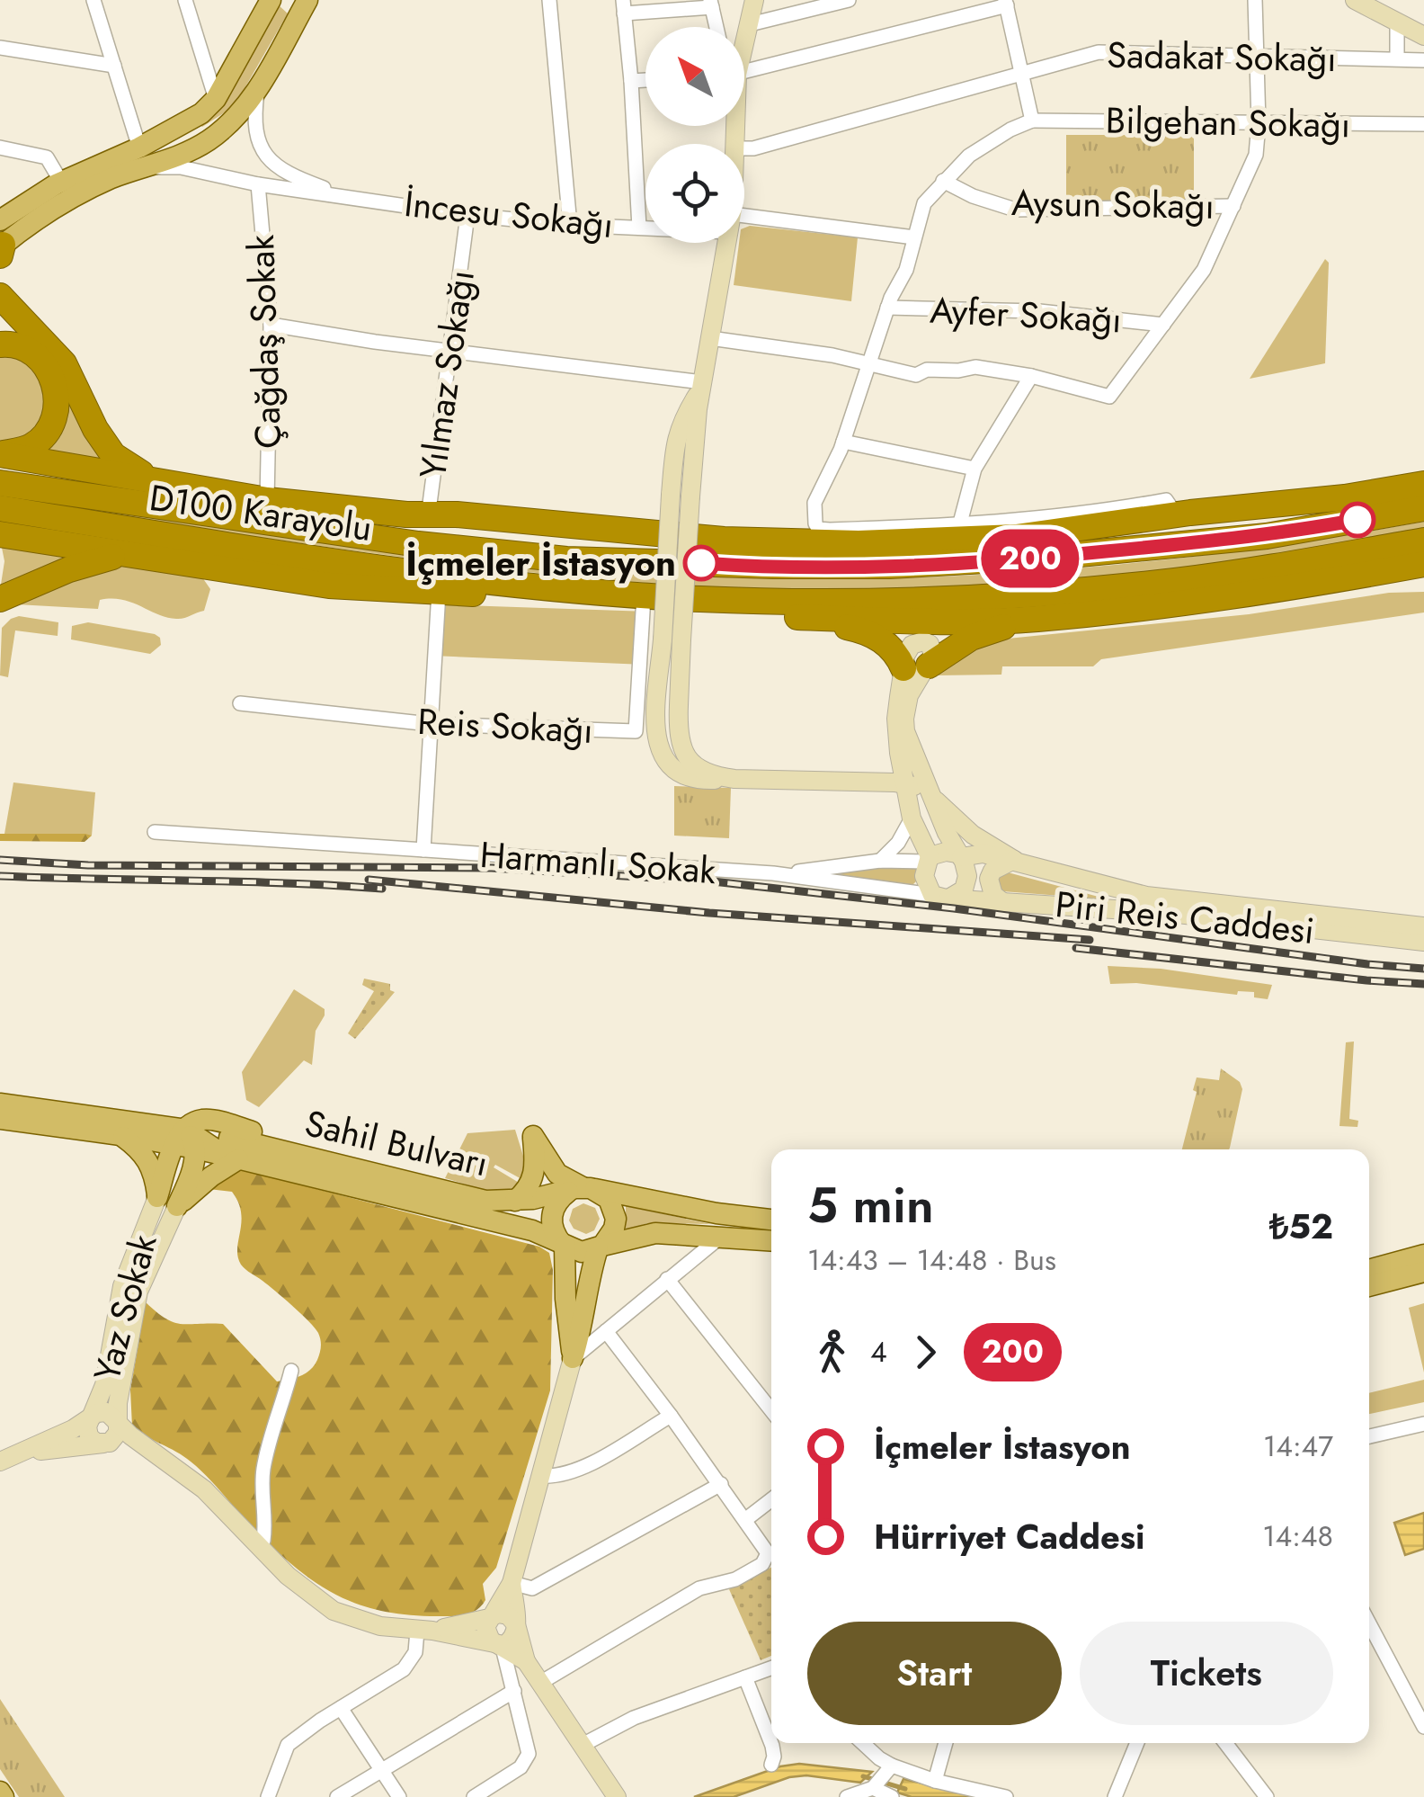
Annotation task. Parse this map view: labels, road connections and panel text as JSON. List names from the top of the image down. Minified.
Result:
{"streets":{"highway":["D100 Karayolu"],"main road":["Sahil Bulvarı"],"street":["Sadakat Sokağı","Bilgehan Sokağı","Aysun Sokağı","İncesu Sokağı","Ayfer Sokağı","Çağdaş Sokak","Yılmaz Sokağı","Reis Sokağı","Harmanlı Sokak","Piri Reis Caddesi","Yaz Sokak"]},"crossings":[["İncesu Sokağı","Yılmaz Sokağı"],["D100 Karayolu","Reis Sokağı"],["Harmanlı Sokak","Piri Reis Caddesi"]],"places":["İçmeler İstasyon"],"lines":["bus line 200"],"north":"top left","page":{"on_map":"200","heading":["5 min","14:43 – 14:48 · Bus","₺52"],"legs":["4","200"],"list":[{"name":"İçmeler İstasyon","value":"14:47"},{"name":"Hürriyet Caddesi","value":"14:48"}],"buttons":["Start","Tickets"]}}
